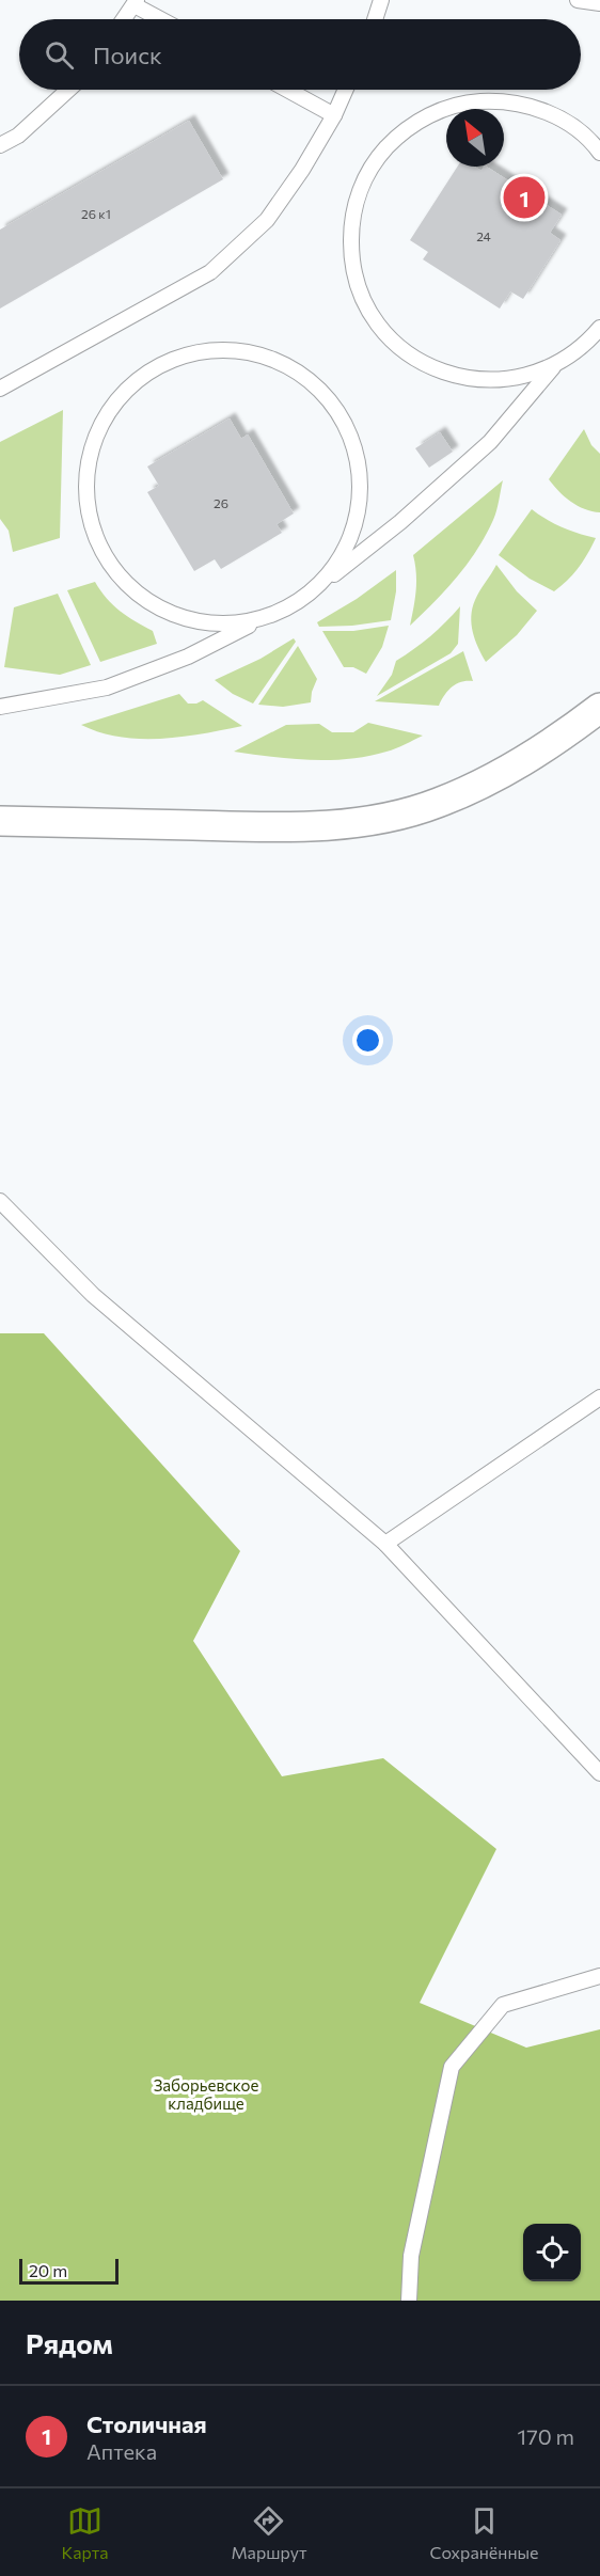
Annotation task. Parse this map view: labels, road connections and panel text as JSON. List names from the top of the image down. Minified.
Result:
{"parks":["Заборьевское кладбище"],"house_numbers":["26 к1","24","26"],"scale_bar":"20 m","north":"top left","page":{"search":"Поиск","pins":"1","scale":"20 m","heading":"Рядом","list":[{"mark":"1","name":"Столичная","note":"Аптека","value":"170 m"}],"nav":["Карта","Маршрут","Сохранённые"]}}
